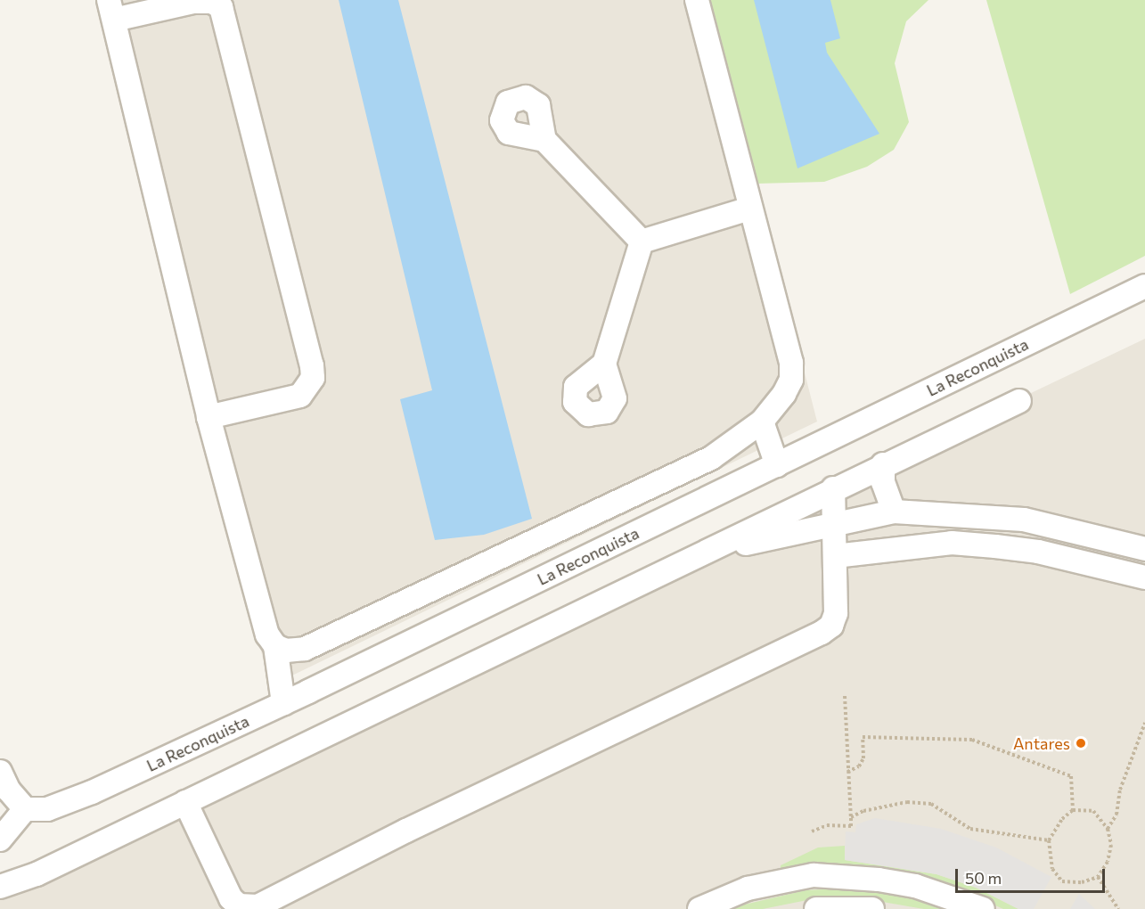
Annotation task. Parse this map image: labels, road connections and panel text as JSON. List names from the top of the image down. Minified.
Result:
{"streets":{"street":["La Reconquista"]},"places":["Antares"],"scale_bar":"50 m"}
